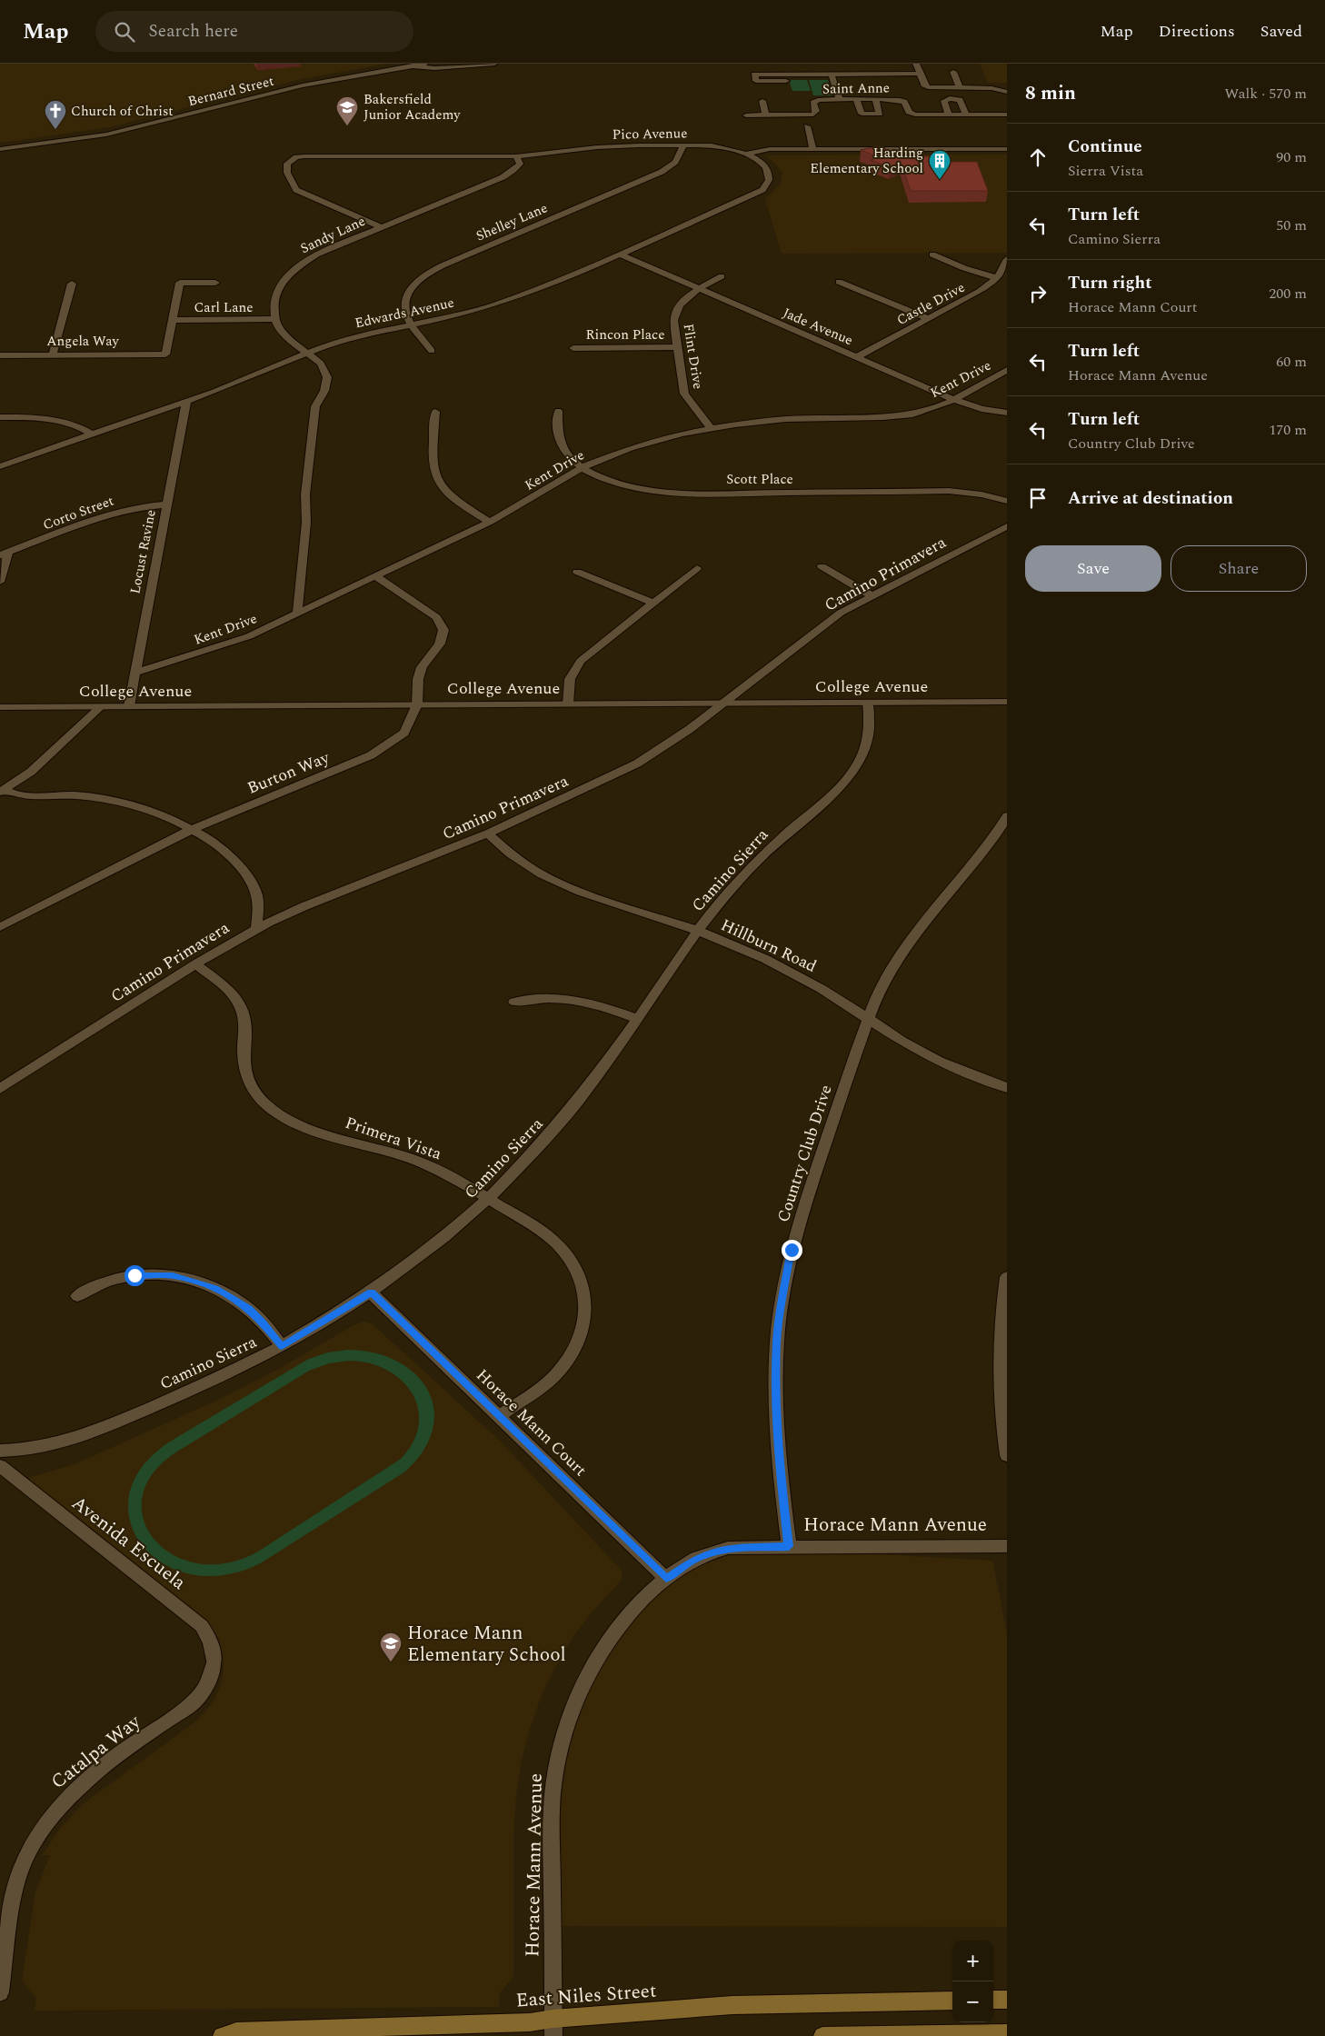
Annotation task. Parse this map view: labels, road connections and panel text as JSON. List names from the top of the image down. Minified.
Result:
{"streets":{"main road":["East Niles Street"],"street":["Saint Anne","Bernard Street","Pico Avenue","Shelley Lane","Sandy Lane","Castle Drive","Carl Lane","Edwards Avenue","Jade Avenue","Rincon Place","Angela Way","Flint Drive","Kent Drive","Scott Place","Corto Street","Locust Ravine","Camino Primavera","College Avenue","Burton Way","Camino Sierra","Hillburn Road","Primera Vista","Country Club Drive","Horace Mann Court","Horace Mann Avenue","Avenida Escuela","Catalpa Way"]},"crossings":[["Pico Avenue","Shelley Lane"],["Pico Avenue","Sandy Lane"],["Pico Avenue","Edwards Avenue"],["Shelley Lane","Edwards Avenue"],["Sandy Lane","Carl Lane"],["Castle Drive","Jade Avenue"],["Carl Lane","Angela Way"],["Edwards Avenue","Jade Avenue"],["Edwards Avenue","Locust Ravine"],["Jade Avenue","Flint Drive"],["Jade Avenue","Kent Drive"],["Rincon Place","Flint Drive"],["Flint Drive","Kent Drive"],["Kent Drive","Scott Place"],["Kent Drive","Locust Ravine"],["Kent Drive","Burton Way"],["Corto Street","Locust Ravine"],["Locust Ravine","College Avenue"],["Camino Primavera","College Avenue"],["Camino Primavera","Hillburn Road"],["Camino Primavera","Primera Vista"],["College Avenue","Burton Way"],["College Avenue","Camino Sierra"],["Camino Sierra","Hillburn Road"],["Camino Sierra","Primera Vista"],["Camino Sierra","Horace Mann Court"],["Hillburn Road","Country Club Drive"],["Primera Vista","Horace Mann Court"],["Country Club Drive","Horace Mann Avenue"],["Horace Mann Court","Horace Mann Avenue"],["Horace Mann Avenue","East Niles Street"],["Avenida Escuela","Catalpa Way"]],"places":{"school or university":["Bakersfield Junior Academy","Horace Mann Elementary School"],"church":["Church of Christ"],"building":["Harding Elementary School"]},"page":{"header":"Map","search":"Search here","nav":["Map","Directions","Saved"],"heading":["8 min","Walk · 570 m"],"list":[["Continue","Sierra Vista","90 m"],["Turn left","Camino Sierra","50 m"],["Turn right","Horace Mann Court","200 m"],["Turn left","Horace Mann Avenue","60 m"],["Turn left","Country Club Drive","170 m"],"Arrive at destination"],"buttons":["Save","Share"],"map_buttons":["+","−"]}}
